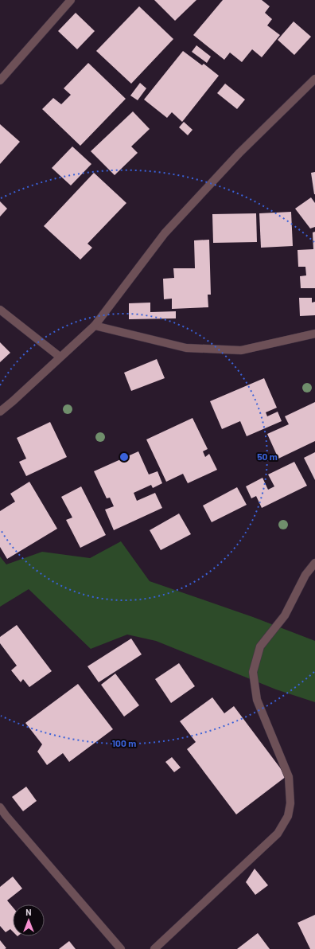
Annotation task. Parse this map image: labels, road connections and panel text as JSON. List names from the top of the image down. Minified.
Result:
{"north":"top","rings":["50 m","100 m"]}
